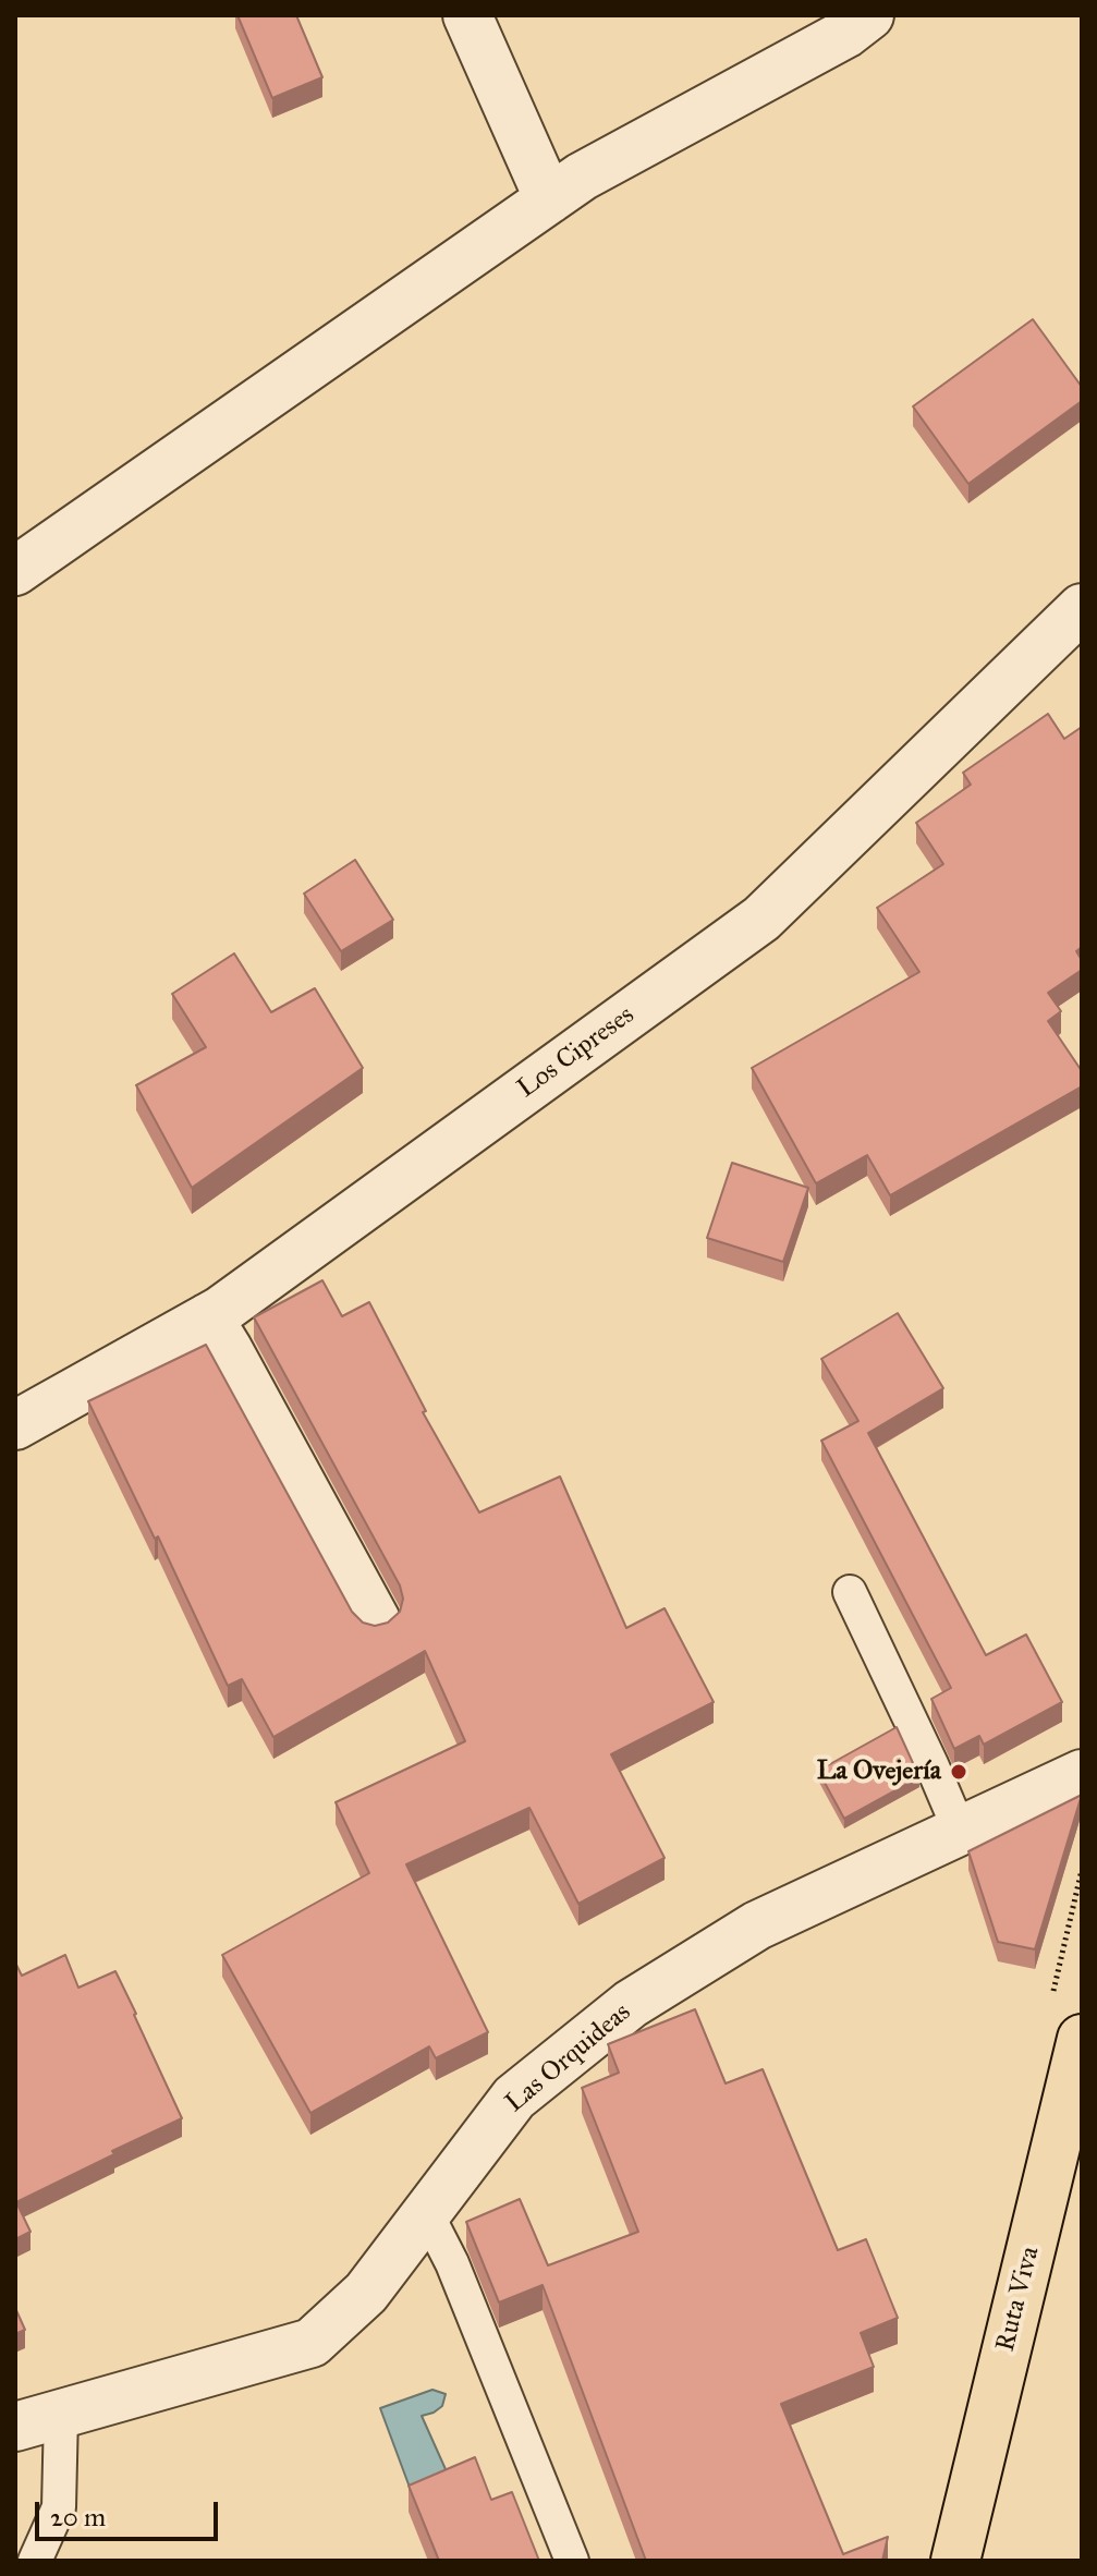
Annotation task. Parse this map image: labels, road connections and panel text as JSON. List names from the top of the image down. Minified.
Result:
{"streets":{"main road":["Ruta Viva"],"street":["Los Cipreses","Las Orquideas"]},"places":["La Ovejería"],"scale_bar":"20 m"}
